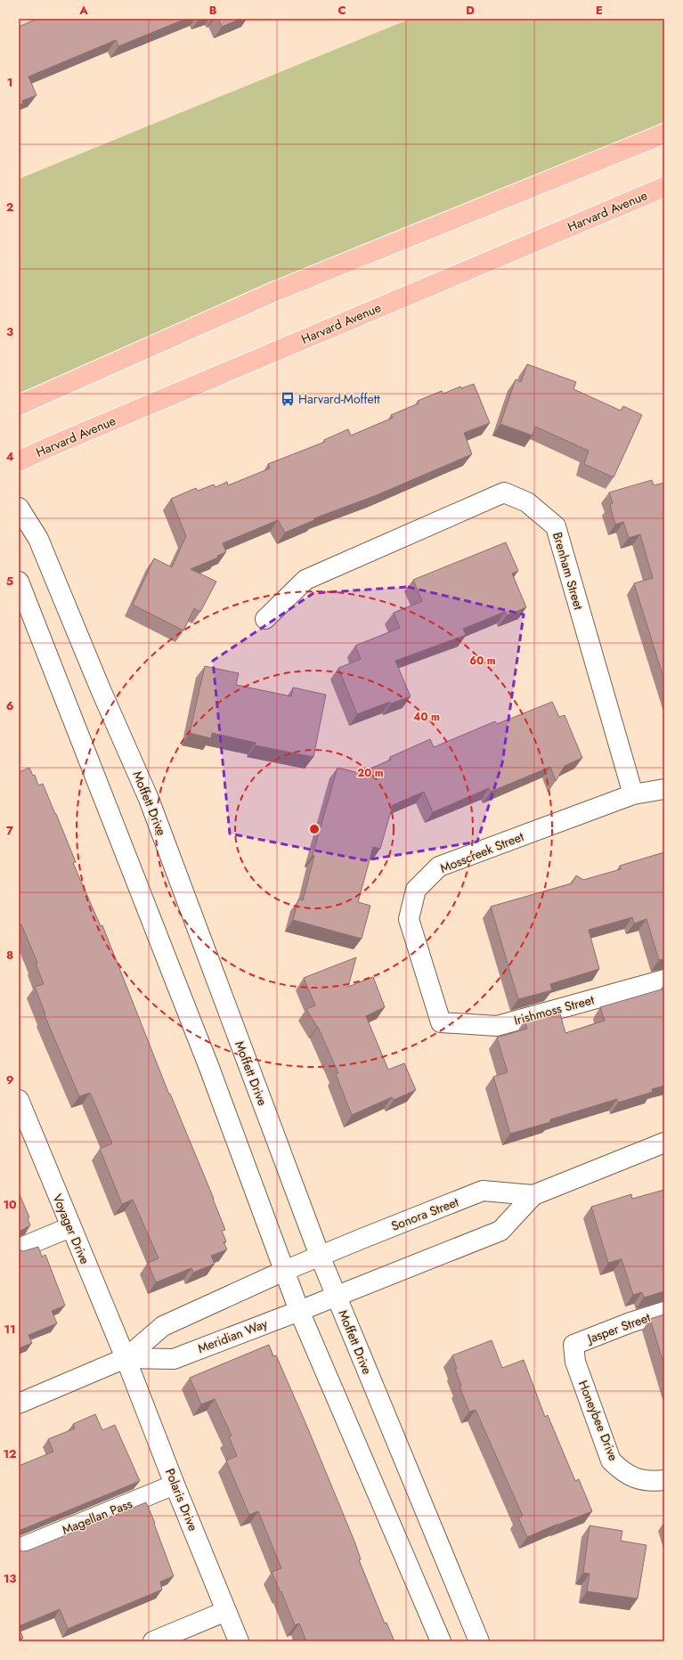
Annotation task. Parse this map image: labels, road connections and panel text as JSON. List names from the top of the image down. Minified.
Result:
{"streets":{"main road":["Harvard Avenue"],"street":["Brenham Street","Moffett Drive","Mosscreek Street","Irishmoss Street","Sonora Street","Voyager Drive","Jasper Street","Meridian Way","Honeybee Drive","Polaris Drive","Magellan Pass"]},"crossings":[["Brenham Street","Mosscreek Street"],["Moffett Drive","Sonora Street"],["Moffett Drive","Meridian Way"],["Mosscreek Street","Irishmoss Street"],["Sonora Street","Meridian Way"],["Voyager Drive","Meridian Way"],["Voyager Drive","Polaris Drive"],["Jasper Street","Honeybee Drive"],["Meridian Way","Polaris Drive"],["Polaris Drive","Magellan Pass"]],"places":{"bus stop":["Harvard-Moffett"]},"grid":{"columns":["A","B","C","D","E"],"rows":["1","2","3","4","5","6","7","8","9","10","11","12","13"]},"rings":["60 m","40 m","20 m"]}
